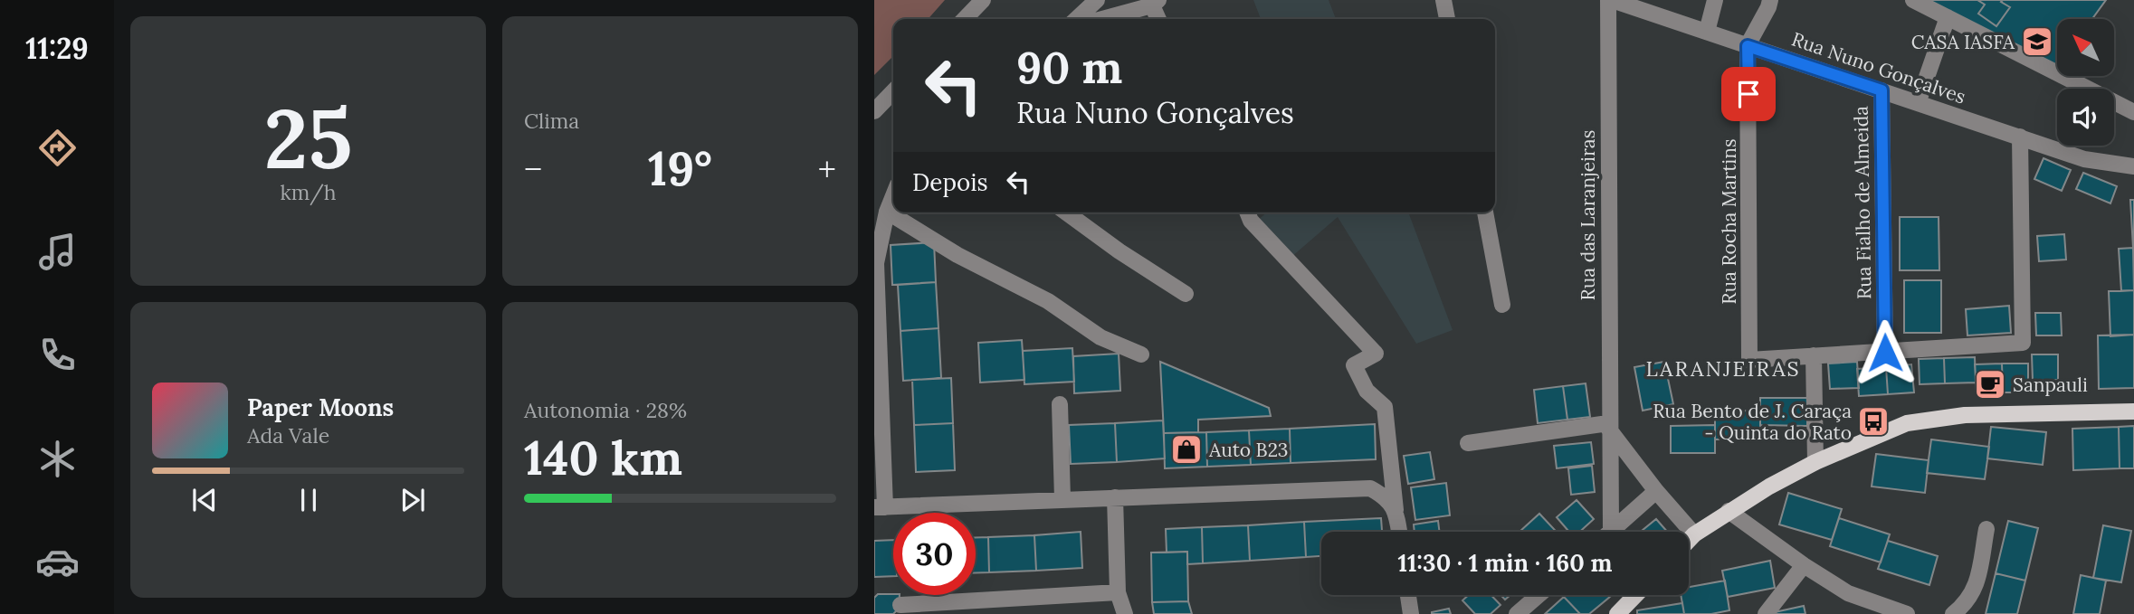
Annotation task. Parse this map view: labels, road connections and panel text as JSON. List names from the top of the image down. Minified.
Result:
{"streets":{"street":["Rua Nuno Gonçalves","Rua Fialho de Almeida","Rua das Laranjeiras","Rua Rocha Martins"]},"crossings":[["Rua Nuno Gonçalves","Rua Fialho de Almeida"],["Rua Nuno Gonçalves","Rua das Laranjeiras"],["Rua Nuno Gonçalves","Rua Rocha Martins"]],"districts":["LARANJEIRAS"],"places":{"school or university":["CASA IASFA"],"cafe":["Sanpauli"],"bus stop":["Rua Bento de J. Caraça - Quinta do Rato"],"shop":["Auto B23"]},"north":"top left","page":{"tabs":"11:29","tile":[["25","km/h"],"Clima",["Autonomia · 28%","140 km"]],"turn":["90 m","Rua Nuno Gonçalves"],"heat":["−","19°","+"],"then":"Depois","song":["Paper Moons","Ada Vale"],"limit":"30","trip":"11:30 · 1 min · 160 m"}}
